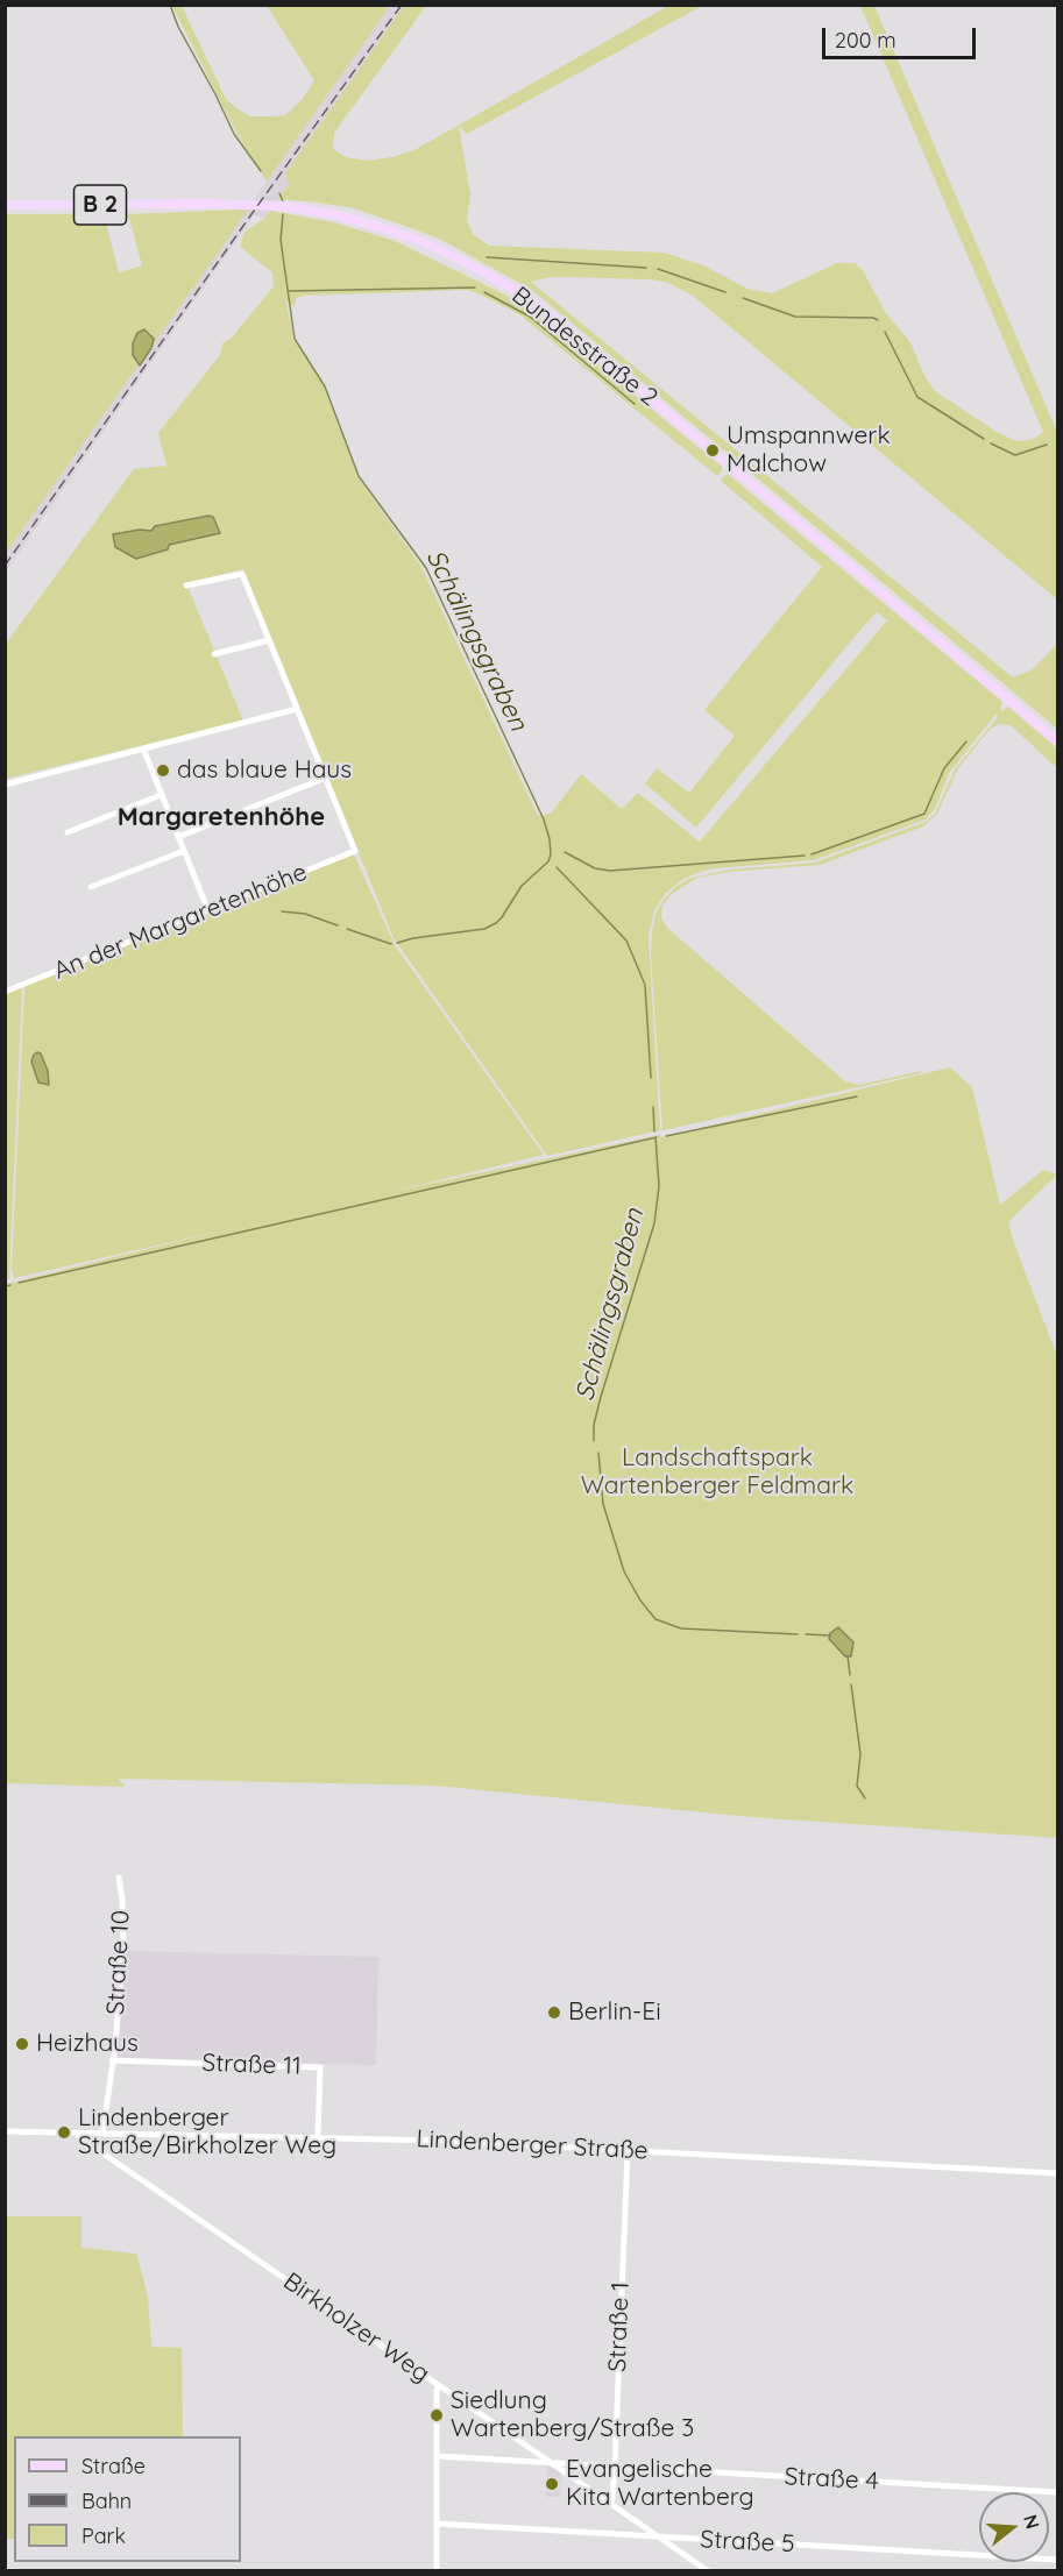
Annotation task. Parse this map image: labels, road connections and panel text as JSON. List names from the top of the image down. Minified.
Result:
{"streets":{"main road":["B 2","Bundesstraße 2"],"street":["An der Margaretenhöhe","Straße 10","Straße 11","Lindenberger Straße","Straße 1","Birkholzer Weg","Straße 4","Straße 5"]},"crossings":[["Straße 10","Straße 11"],["Straße 10","Lindenberger Straße"],["Straße 10","Birkholzer Weg"],["Straße 11","Lindenberger Straße"],["Lindenberger Straße","Straße 1"],["Lindenberger Straße","Birkholzer Weg"],["Straße 1","Birkholzer Weg"],["Straße 1","Straße 4"],["Birkholzer Weg","Straße 4"],["Birkholzer Weg","Straße 5"]],"districts":["Margaretenhöhe"],"water":["Schälingsgraben"],"parks":["Landschaftspark Wartenberger Feldmark"],"places":["Umspannwerk Malchow","das blaue Haus","Berlin-Ei","Heizhaus","Lindenberger Straße/Birkholzer Weg","Siedlung Wartenberg/Straße 3","Evangelische Kita Wartenberg"],"legend":["Straße","Bahn","Park"],"scale_bar":"200 m","north":"right"}
